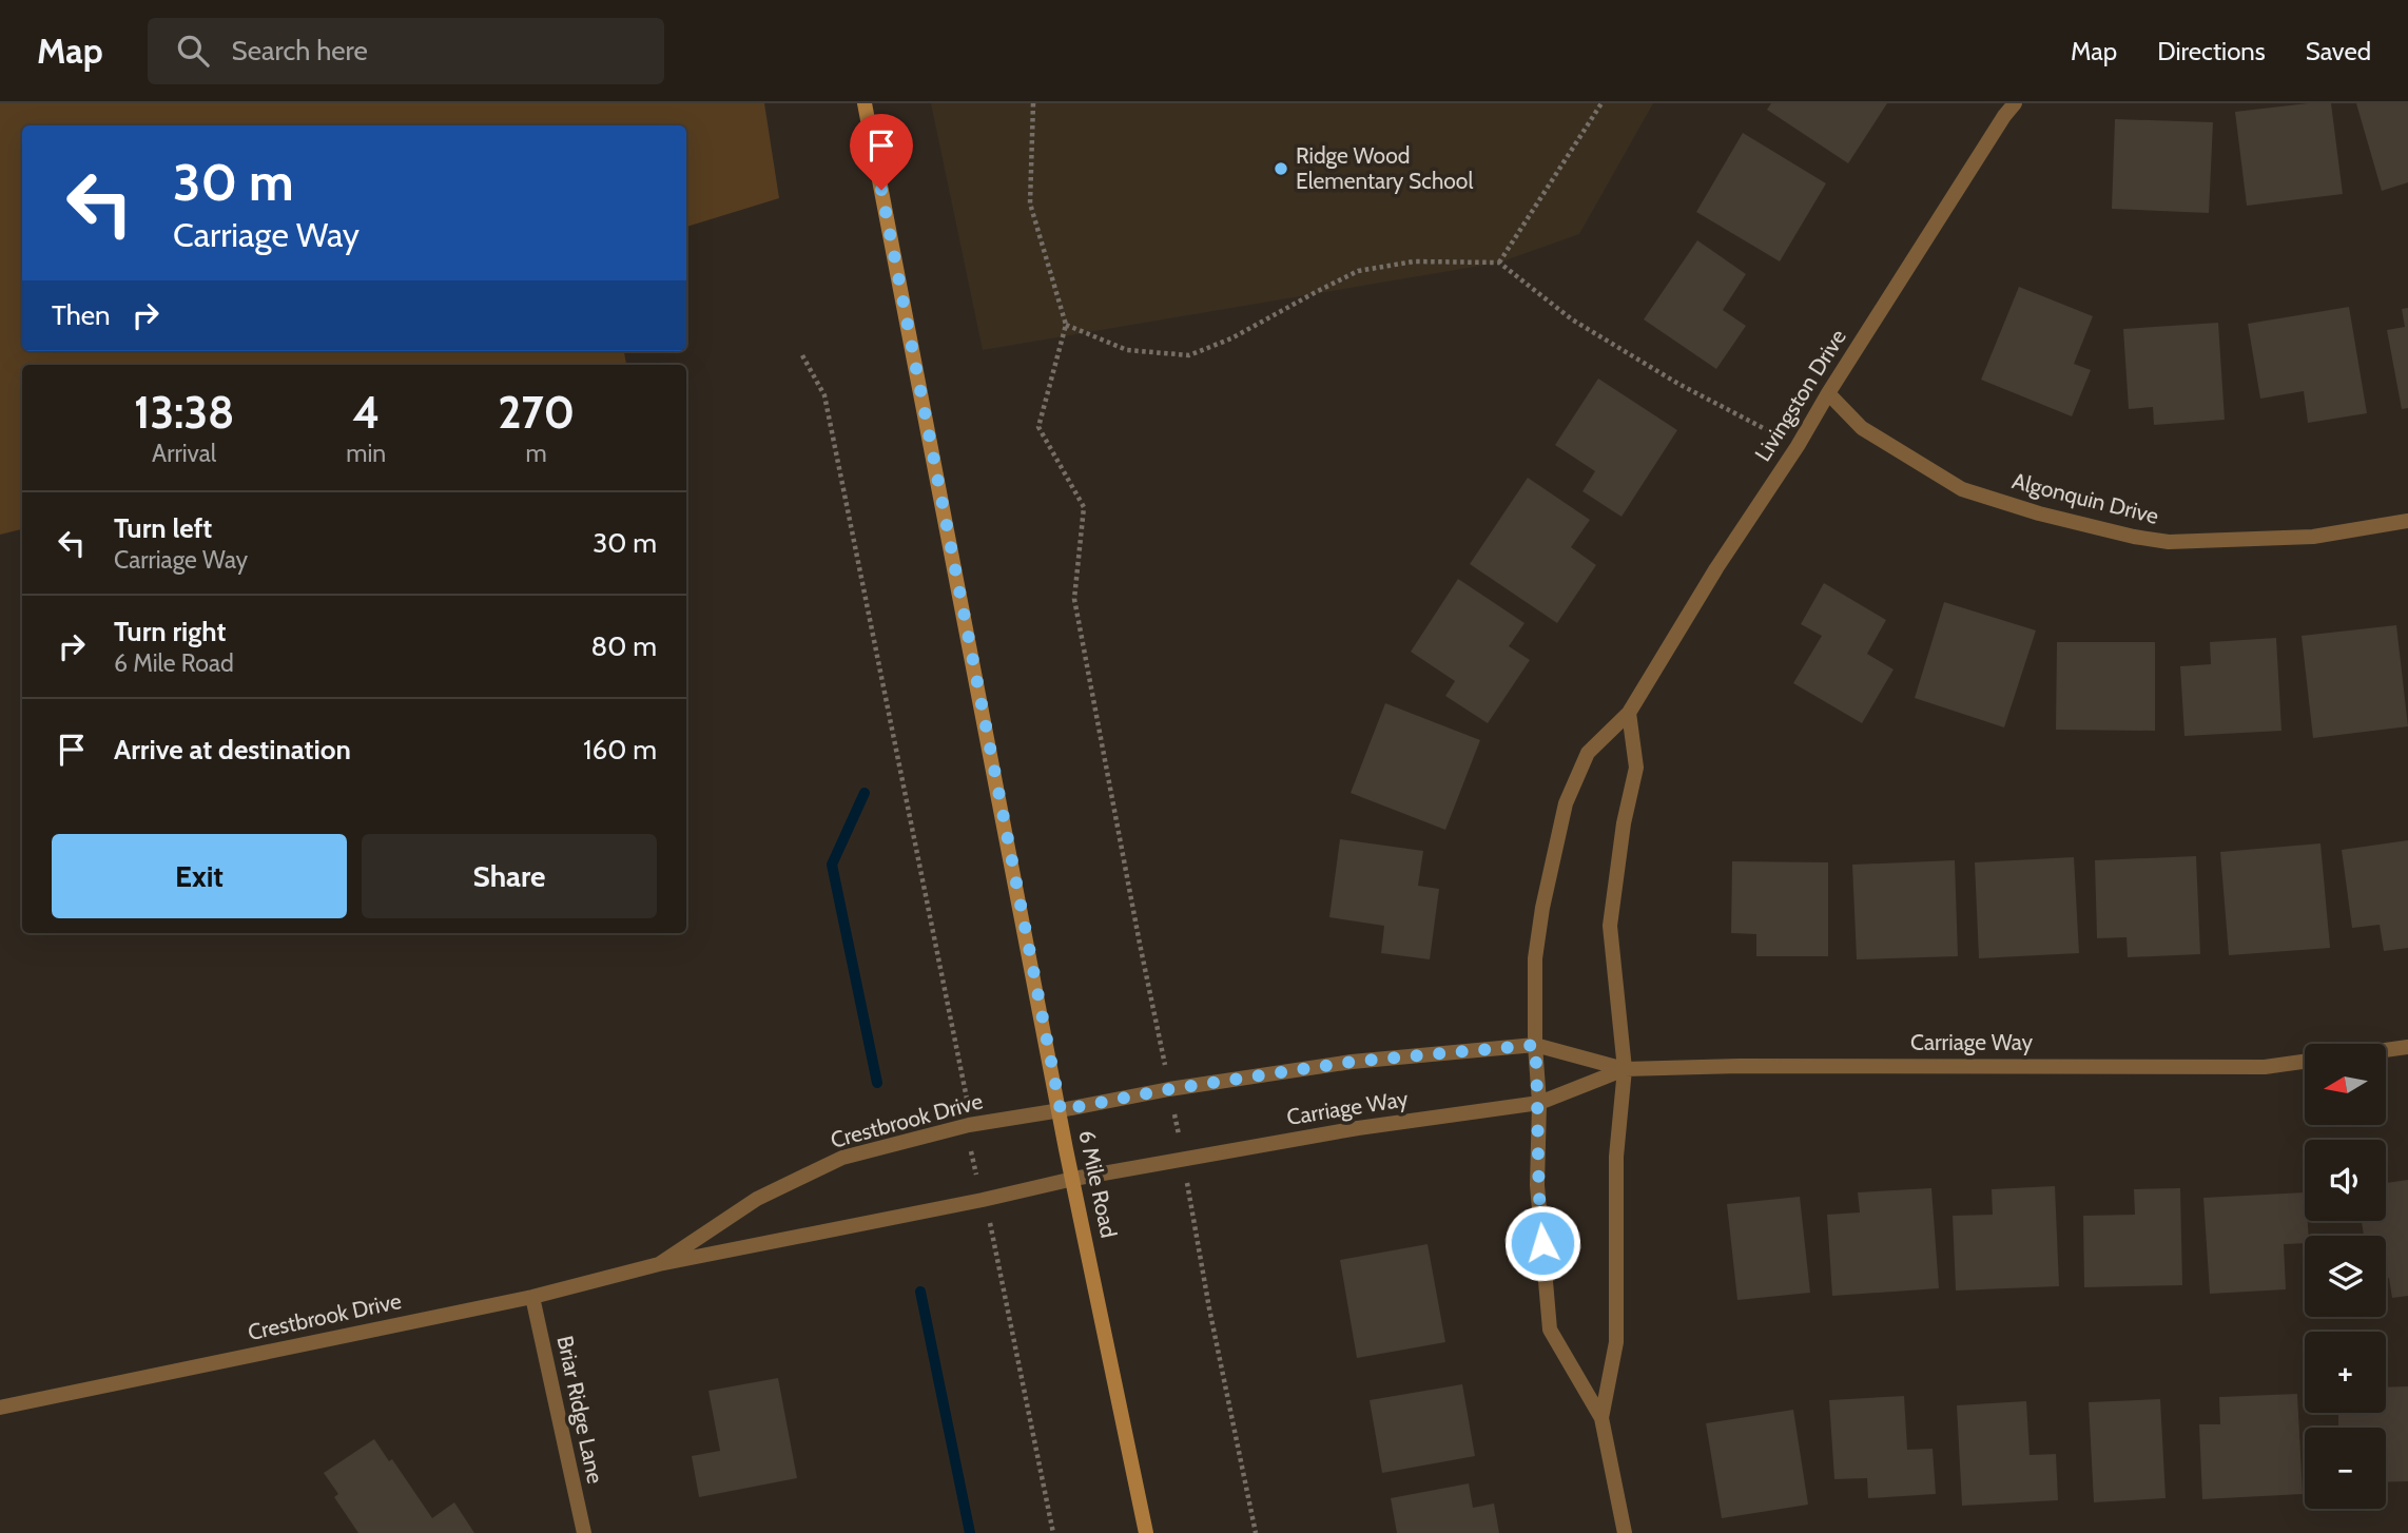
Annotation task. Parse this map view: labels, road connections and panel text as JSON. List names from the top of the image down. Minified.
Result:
{"streets":{"street":["Livingston Drive","Algonquin Drive","Carriage Way","Crestbrook Drive","6 Mile Road","Briar Ridge Lane"]},"crossings":[["Livingston Drive","Algonquin Drive"],["Livingston Drive","Carriage Way"],["Carriage Way","Crestbrook Drive"],["Carriage Way","6 Mile Road"],["Crestbrook Drive","6 Mile Road"],["Crestbrook Drive","Briar Ridge Lane"]],"places":["Ridge Wood Elementary School"],"north":"left","page":{"header":"Map","search":"Search here","nav":["Map","Directions","Saved"],"turn":["30 m","Carriage Way"],"then":"Then","eta":["13:38","Arrival","4","min","270","m"],"list":[{"name":"Turn left","note":"Carriage Way","value":"30 m"},{"name":"Turn right","note":"6 Mile Road","value":"80 m"},{"name":"Arrive at destination","value":"160 m"}],"buttons":["Exit","Share"],"map_buttons":["+","−"]}}
